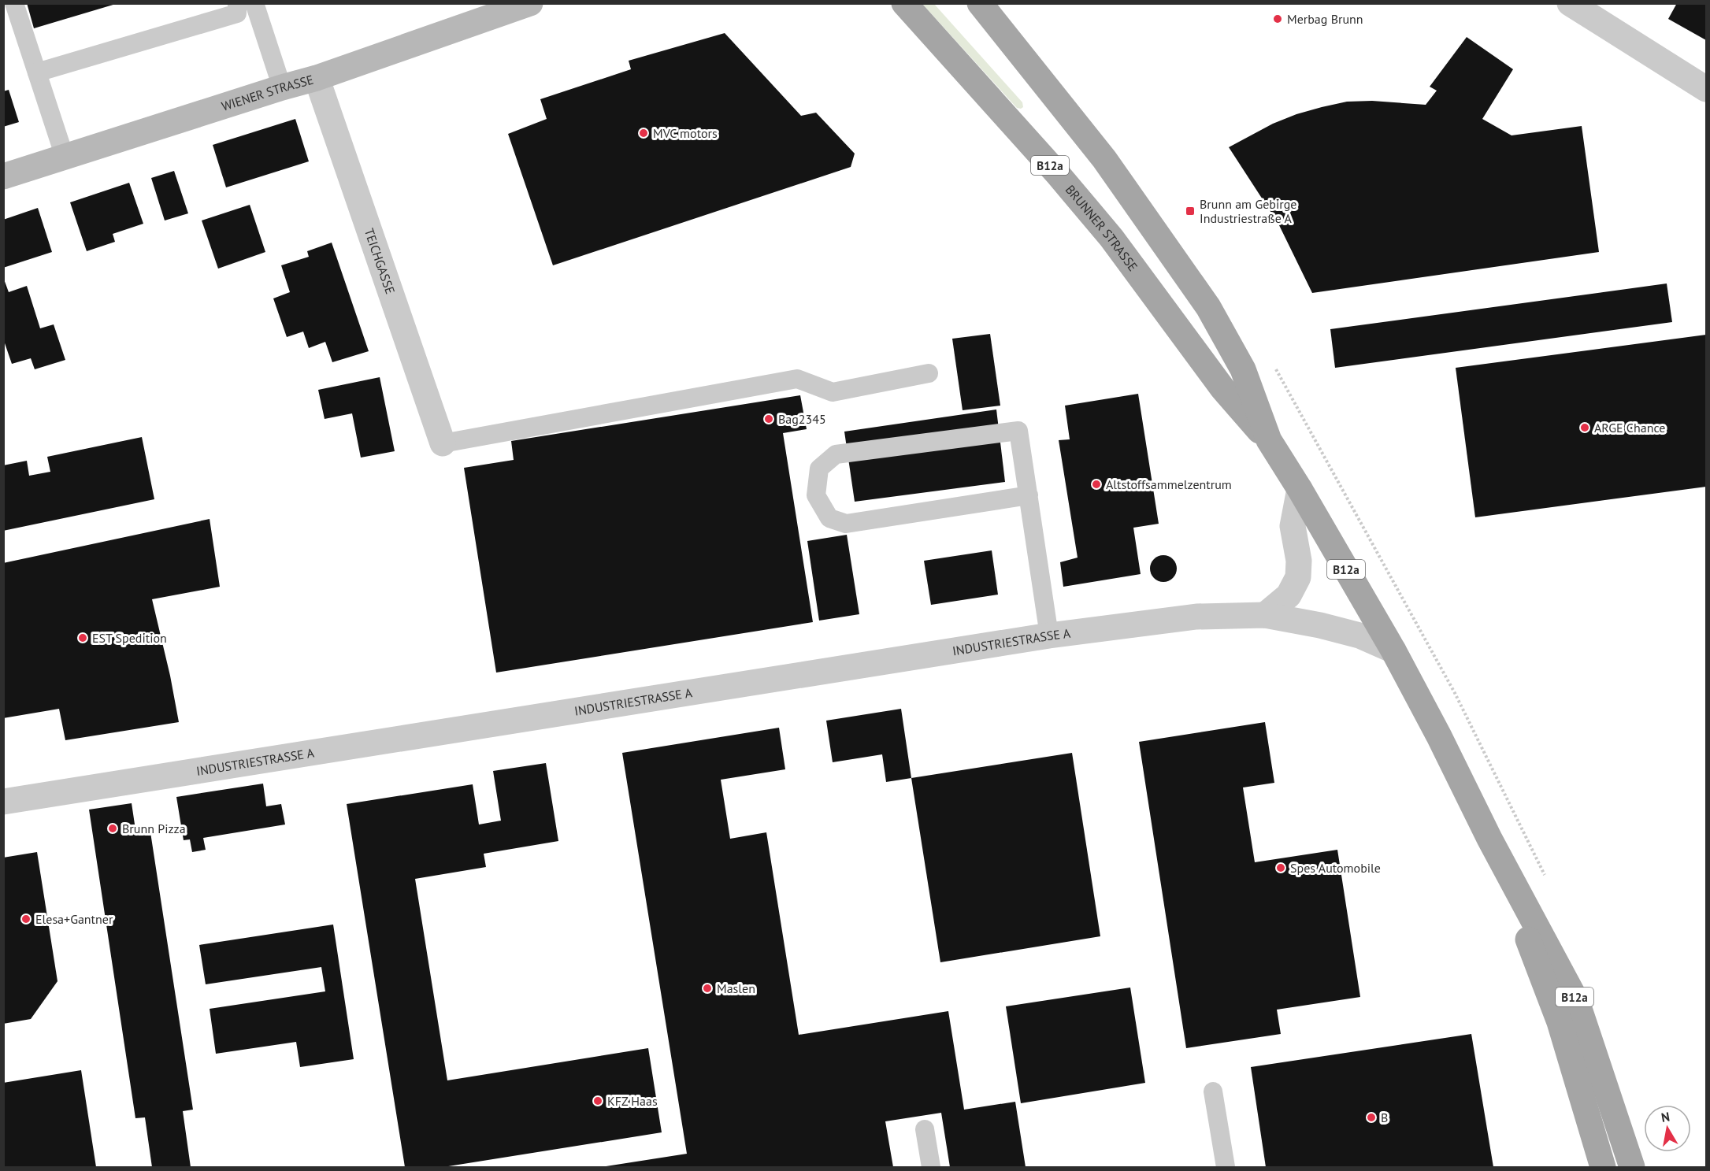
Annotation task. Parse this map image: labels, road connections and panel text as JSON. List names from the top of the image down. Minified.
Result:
{"streets":{"main road":["WIENER STRASSE","B12a","BRUNNER STRASSE"],"street":["TEICHGASSE","INDUSTRIESTRASSE A"]},"crossings":[["WIENER STRASSE","TEICHGASSE"],["B12a","BRUNNER STRASSE"],["B12a","INDUSTRIESTRASSE A"]],"places":{"other":["Merbag Brunn","MVC motors","Bag2345","ARGE Chance","Altstoffsammelzentrum","EST Spedition","Brunn Pizza","Spes Automobile","Elesa+Gantner","Maslen","KFZ Haas","B"],"transit":["Brunn am Gebirge Industriestraße A"]},"north":"top"}
